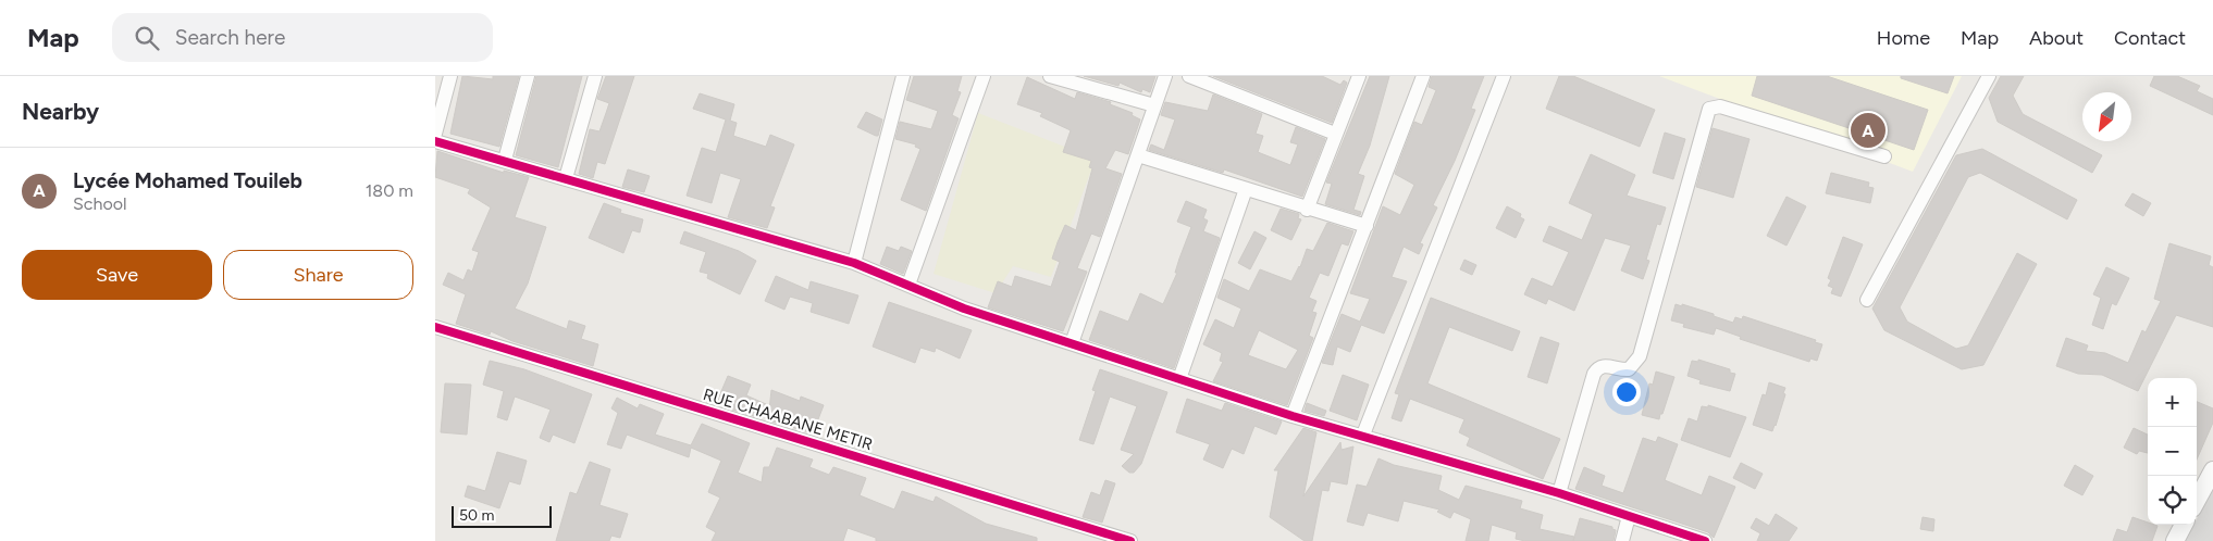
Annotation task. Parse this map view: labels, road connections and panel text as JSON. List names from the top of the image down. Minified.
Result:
{"streets":{"street":["RUE CHAABANE METIR"]},"scale_bar":"50 m","north":"bottom left","page":{"header":"Map","search":"Search here","nav":["Home","Map","About","Contact"],"heading":"Nearby","pins":"A","list":[{"mark":"A","name":"Lycée Mohamed Touileb","note":"School","value":"180 m"}],"buttons":["Save","Share"],"map_buttons":["+","−"],"scale":"50 m"}}
